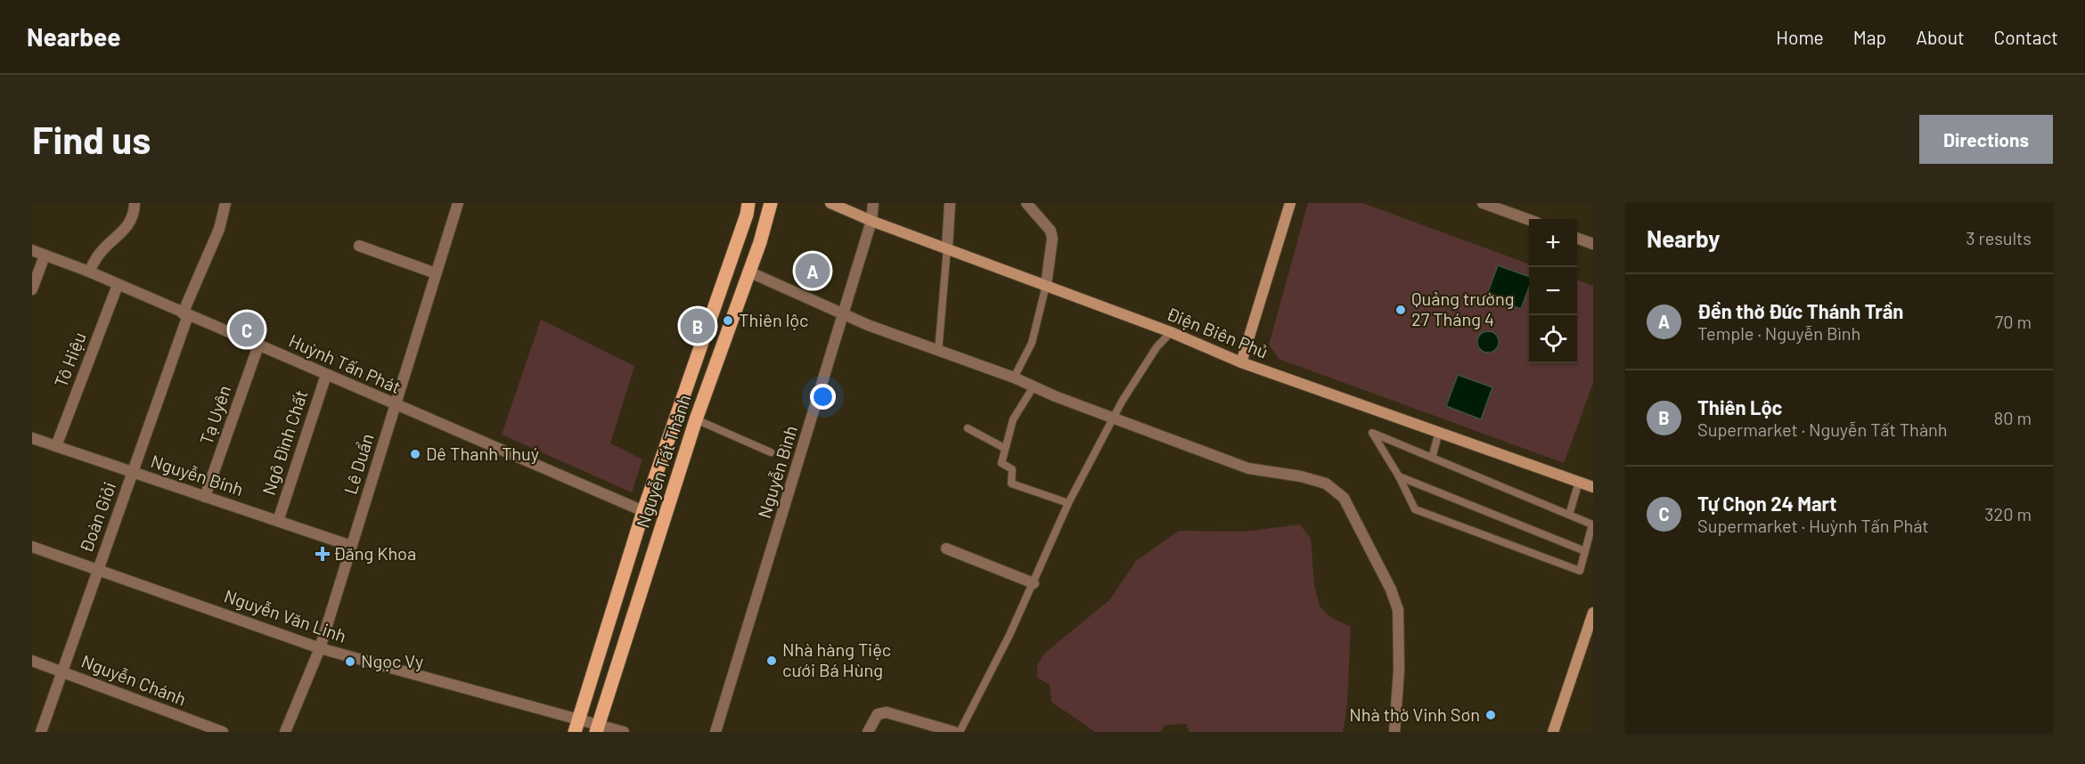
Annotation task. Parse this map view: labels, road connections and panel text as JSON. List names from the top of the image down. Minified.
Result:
{"streets":{"main road":["Nguyễn Tất Thành"],"street":["Điện Biên Phủ","Tô Hiệu","Huỳnh Tấn Phát","Tạ Uyên","Ngô Đình Chất","Lê Duẩn","Nguyễn Bình","Nguyễn Bính","Đoàn Giỏi","Nguyễn Văn Linh","Nguyễn Chánh"]},"crossings":[["Điện Biên Phủ","Nguyễn Bình"],["Tô Hiệu","Huỳnh Tấn Phát"],["Tô Hiệu","Nguyễn Bính"],["Huỳnh Tấn Phát","Tạ Uyên"],["Huỳnh Tấn Phát","Ngô Đình Chất"],["Huỳnh Tấn Phát","Nguyễn Tất Thành"],["Huỳnh Tấn Phát","Lê Duẩn"],["Huỳnh Tấn Phát","Đoàn Giỏi"],["Tạ Uyên","Nguyễn Bính"],["Ngô Đình Chất","Nguyễn Bính"],["Nguyễn Tất Thành","Nguyễn Văn Linh"],["Lê Duẩn","Nguyễn Bính"],["Lê Duẩn","Nguyễn Văn Linh"],["Nguyễn Bính","Đoàn Giỏi"],["Đoàn Giỏi","Nguyễn Văn Linh"],["Đoàn Giỏi","Nguyễn Chánh"]],"places":{"other":["Quảng trường 27 Tháng 4","Thiên lộc","Dê Thanh Thuý","Nhà hàng Tiệc cưới Bá Hùng","Ngọc Vy","Nhà thờ Vinh Sơn"],"health":["Đăng Khoa"]},"page":{"header":"Nearbee","nav":["Home","Map","About","Contact"],"buttons":"Directions","title":"Find us","heading":["Nearby","3 results"],"map_buttons":["+","−"],"pins":["A","B","C"],"list":[{"mark":"A","name":"Đền thờ Đức Thánh Trần","note":"Temple · Nguyễn Bình","value":"70 m"},{"mark":"B","name":"Thiên Lộc","note":"Supermarket · Nguyễn Tất Thành","value":"80 m"},{"mark":"C","name":"Tự Chọn 24 Mart","note":"Supermarket · Huỳnh Tấn Phát","value":"320 m"}]}}
